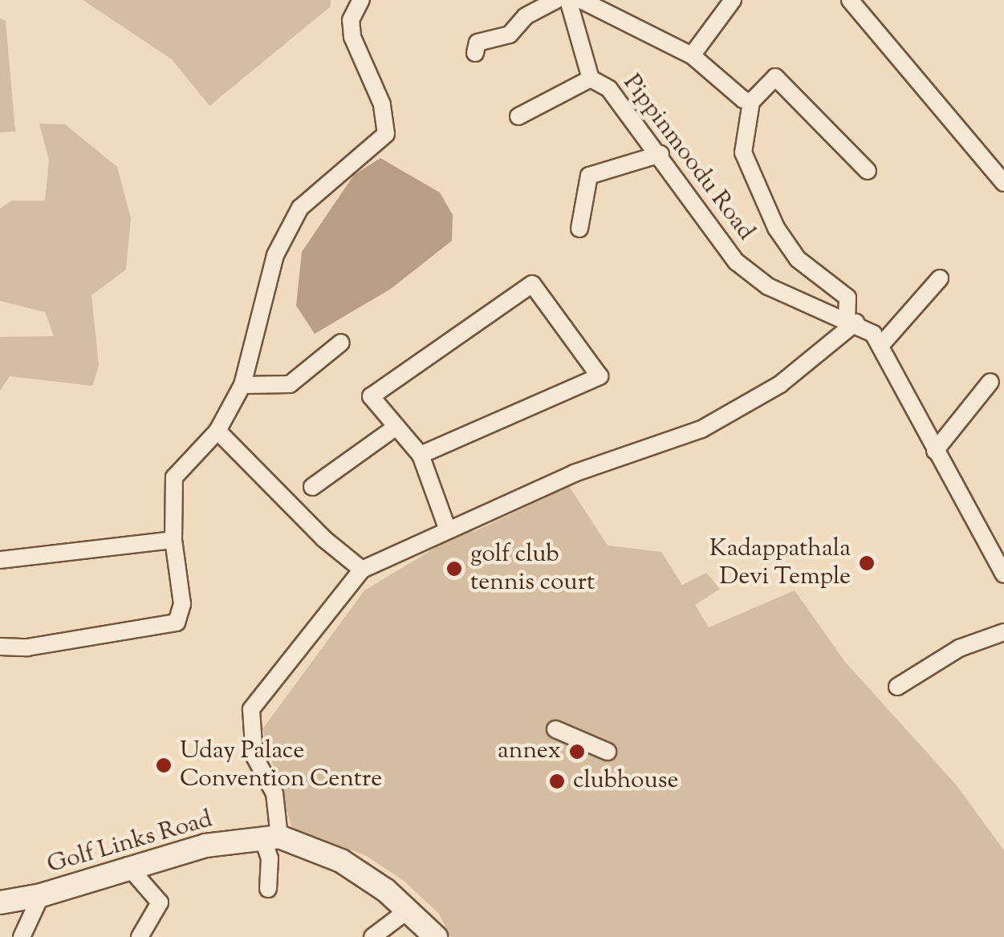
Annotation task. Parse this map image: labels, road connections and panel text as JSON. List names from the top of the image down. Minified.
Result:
{"streets":{"street":["Pippinmoodu Road","Golf Links Road"]},"places":["Kadappathala Devi Temple","golf club tennis court","annex","Uday Palace Convention Centre","clubhouse"]}
